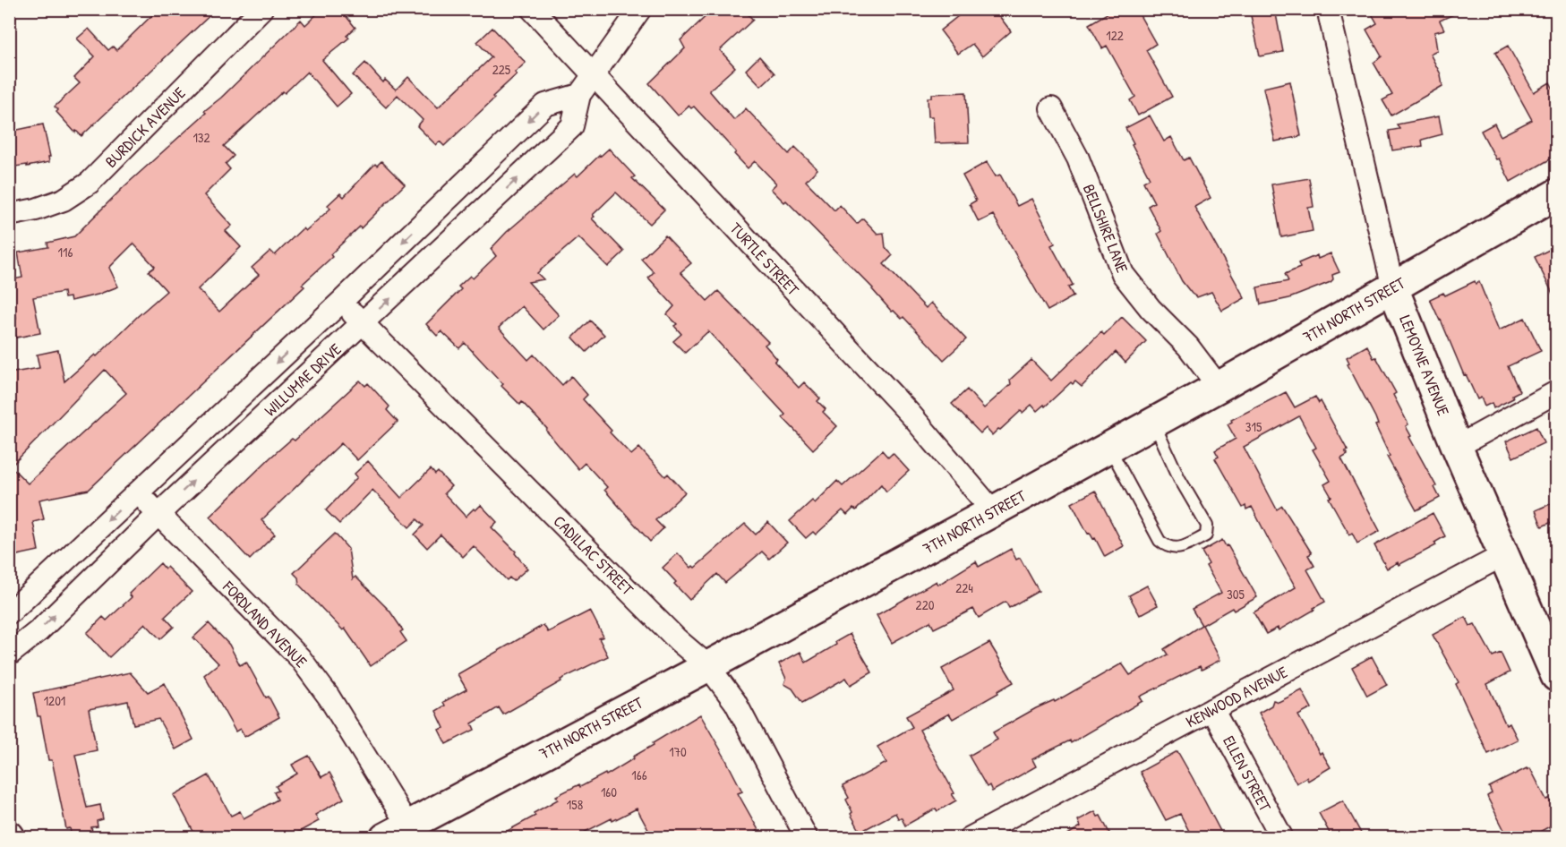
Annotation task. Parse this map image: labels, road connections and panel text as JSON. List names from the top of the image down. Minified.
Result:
{"streets":{"street":["BURDICK AVENUE","BELLSHIRE LANE","TURTLE STREET","7TH NORTH STREET","LEMOYNE AVENUE","WILLUMAE DRIVE","CADILLAC STREET","FORDLAND AVENUE","KENWOOD AVENUE","ELLEN STREET"]},"crossings":[["BELLSHIRE LANE","7TH NORTH STREET"],["TURTLE STREET","7TH NORTH STREET"],["TURTLE STREET","WILLUMAE DRIVE"],["7TH NORTH STREET","LEMOYNE AVENUE"],["7TH NORTH STREET","CADILLAC STREET"],["7TH NORTH STREET","FORDLAND AVENUE"],["LEMOYNE AVENUE","KENWOOD AVENUE"],["WILLUMAE DRIVE","CADILLAC STREET"],["WILLUMAE DRIVE","FORDLAND AVENUE"],["KENWOOD AVENUE","ELLEN STREET"]],"house_numbers":["122","225","132","116","315","224","305","220","1201","170","166","160","158"]}
